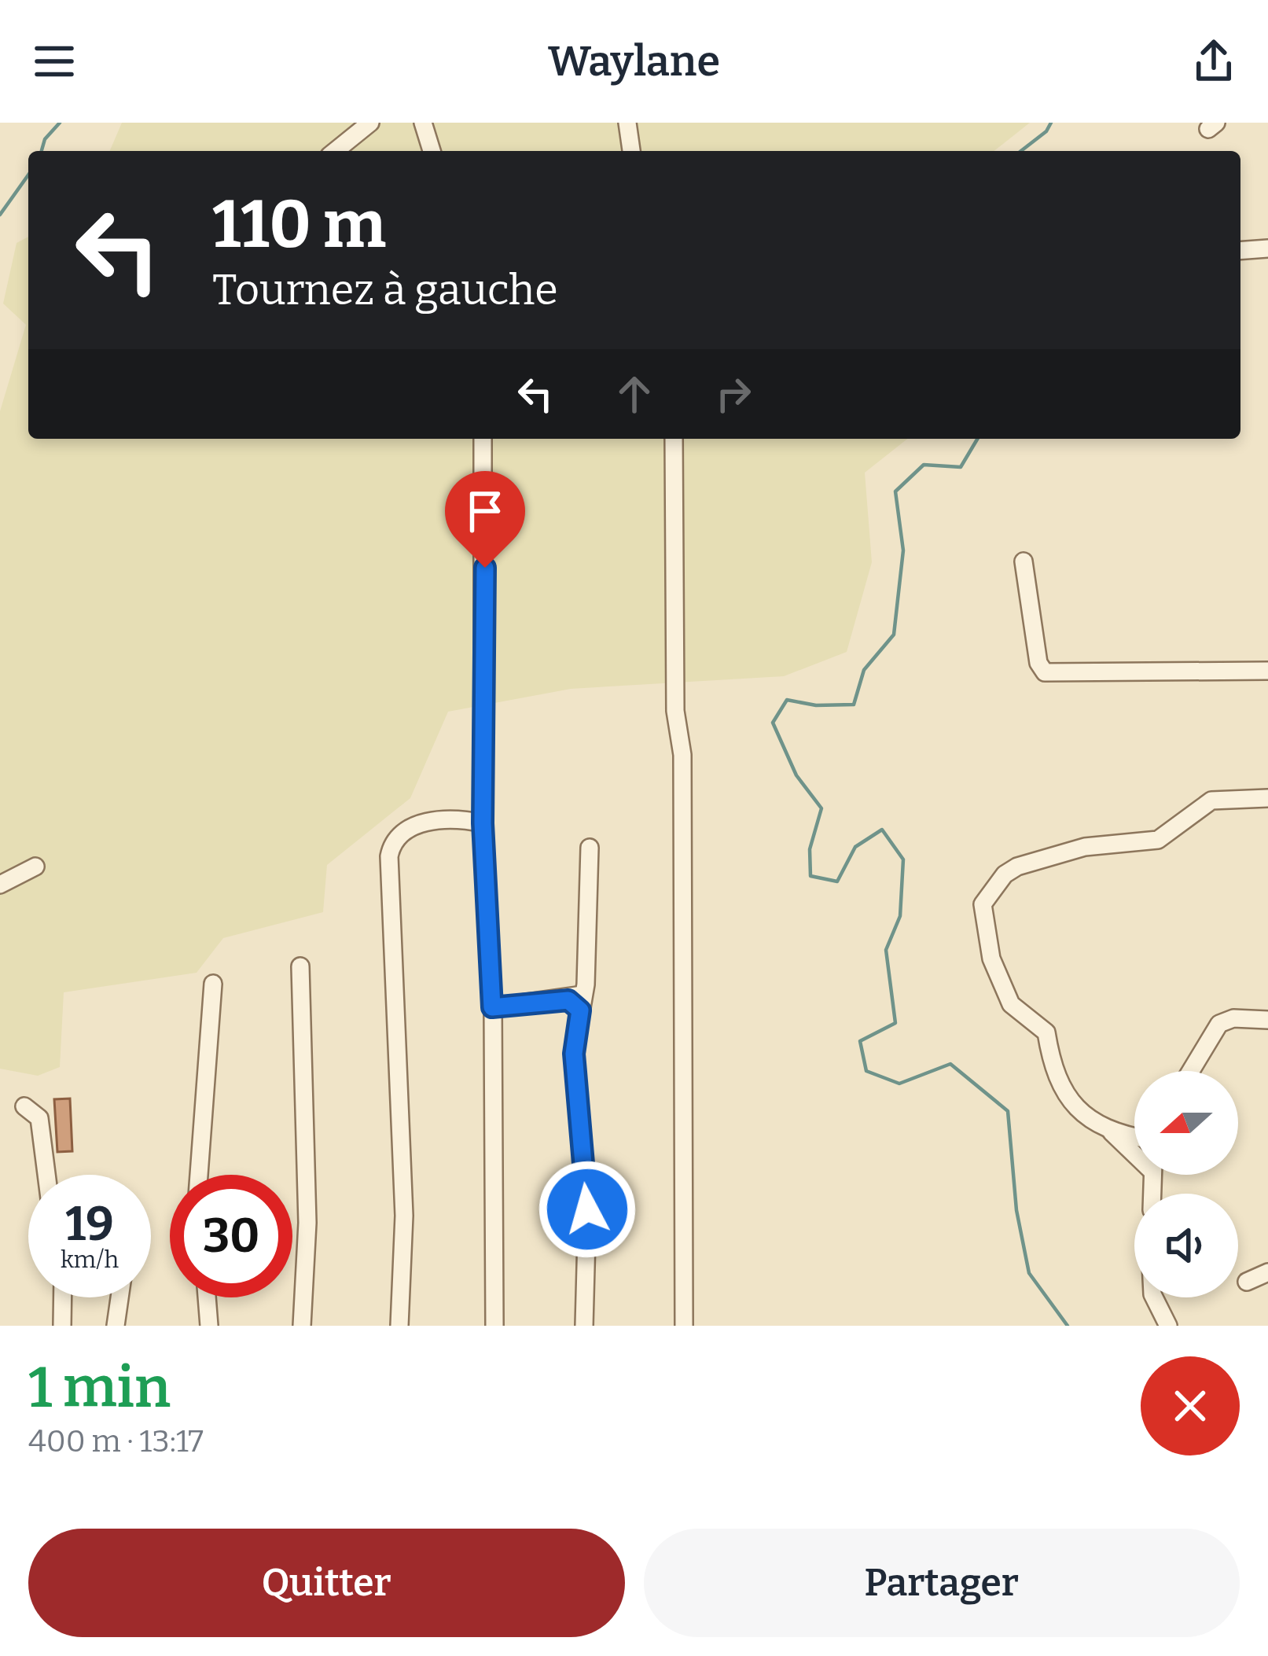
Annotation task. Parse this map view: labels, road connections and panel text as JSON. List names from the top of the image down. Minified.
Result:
{"north":"left","page":{"header":"Waylane","turn":["110 m","Tournez à gauche"],"speed":"19 km/h","limit":"30","heading":["1 min","400 m · 13:17"],"buttons":["Quitter","Partager"]}}
